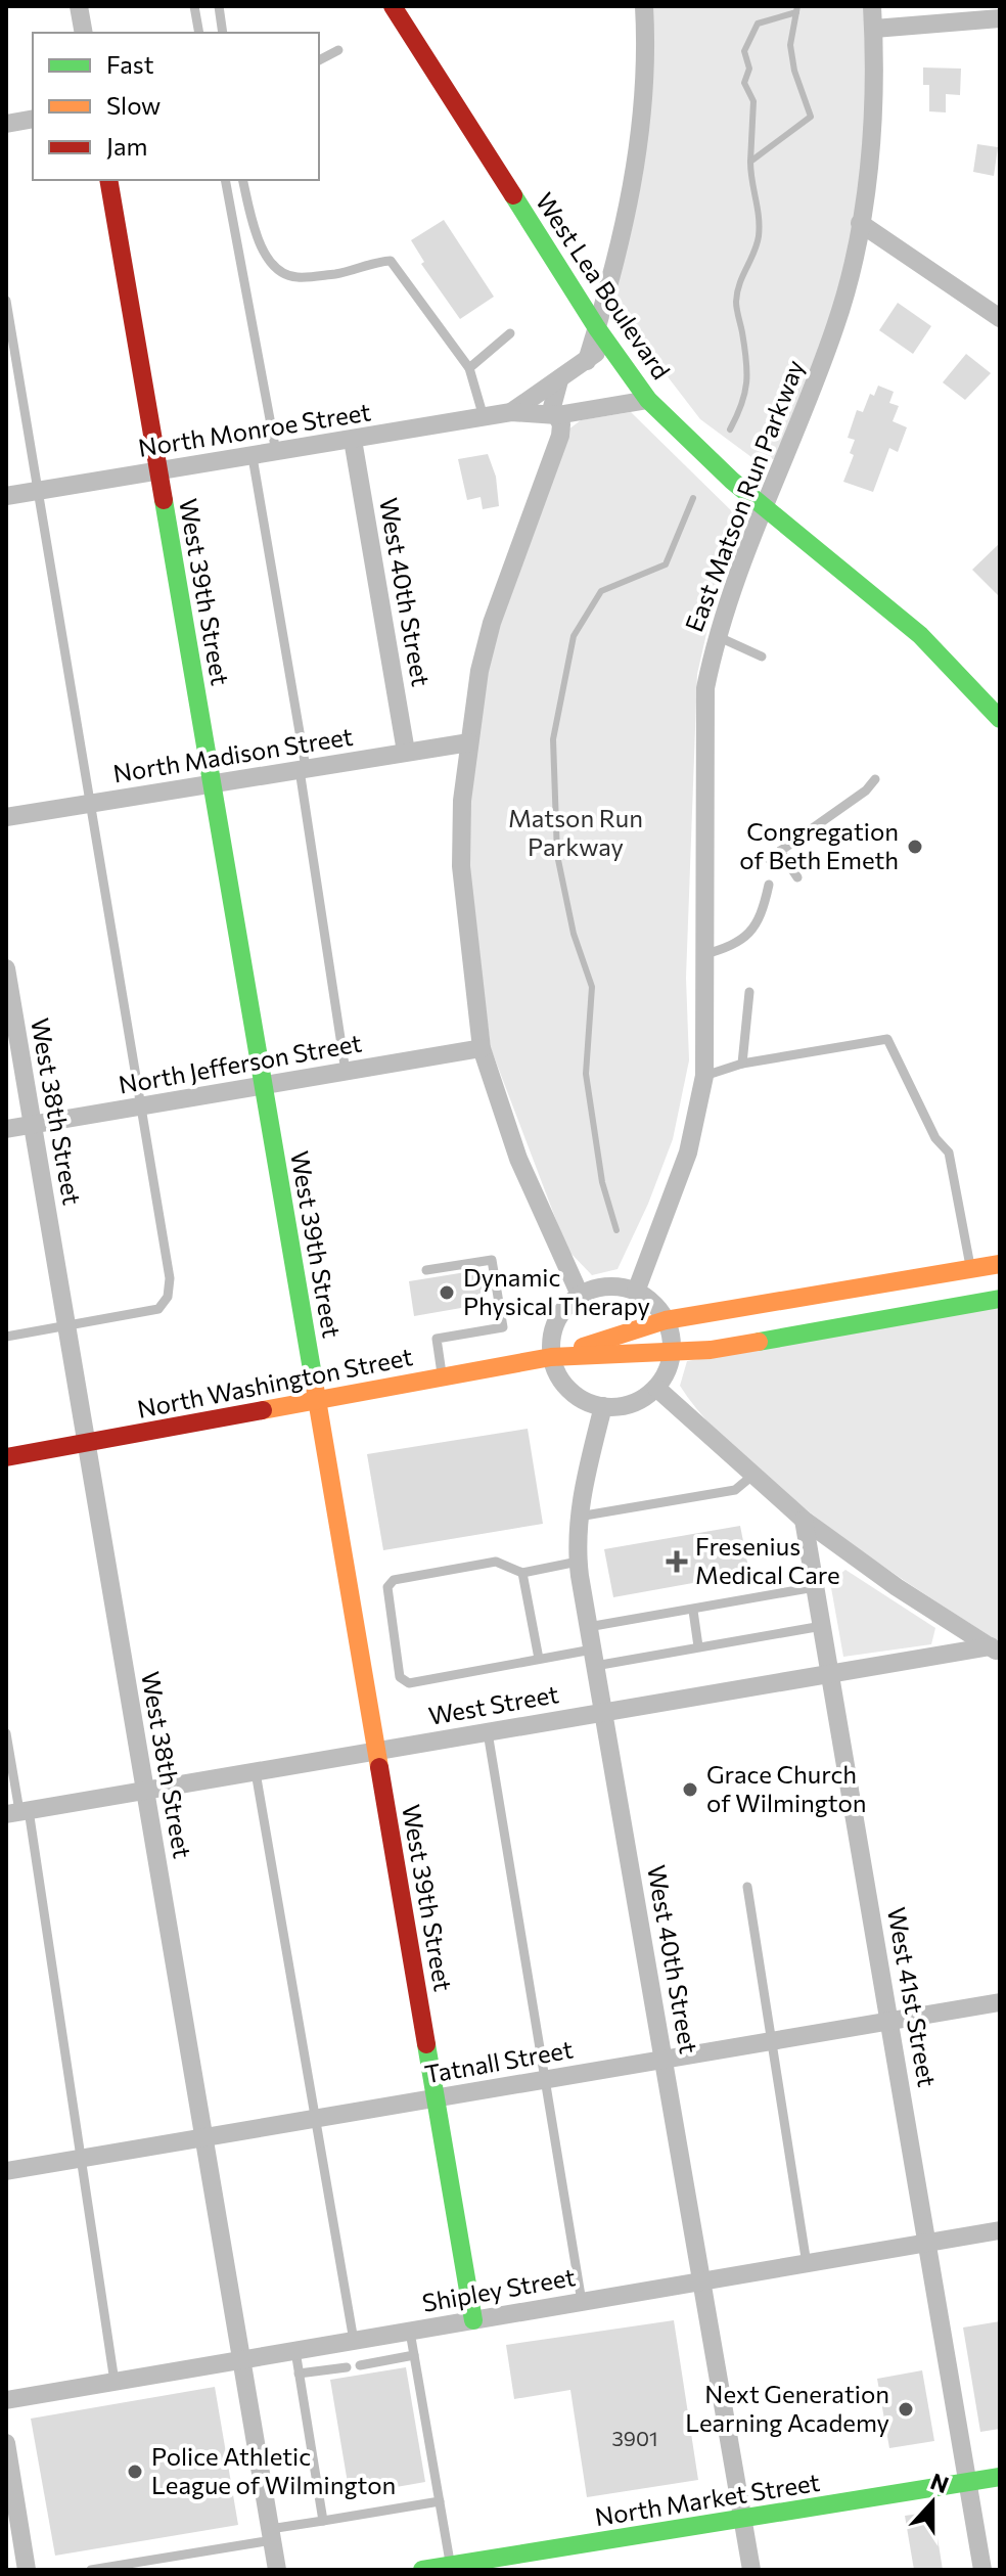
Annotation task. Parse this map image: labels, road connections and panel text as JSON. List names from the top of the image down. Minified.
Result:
{"streets":{"street":["West Lea Boulevard","North Monroe Street","East Matson Run Parkway","West 39th Street","West 40th Street","North Madison Street","North Jefferson Street","West 38th Street","North Washington Street","West Street","West 41st Street","Tatnall Street","Shipley Street","North Market Street"]},"crossings":[["West Lea Boulevard","East Matson Run Parkway"],["North Monroe Street","West 39th Street"],["North Monroe Street","West 40th Street"],["West 39th Street","North Madison Street"],["West 39th Street","North Jefferson Street"],["West 39th Street","North Washington Street"],["West 39th Street","West Street"],["West 39th Street","Tatnall Street"],["West 39th Street","Shipley Street"],["West 40th Street","North Madison Street"],["West 40th Street","West Street"],["West 40th Street","Tatnall Street"],["West 40th Street","Shipley Street"],["West 40th Street","North Market Street"],["North Jefferson Street","West 38th Street"],["West 38th Street","North Washington Street"],["West 38th Street","West Street"],["West 38th Street","Tatnall Street"],["West 38th Street","Shipley Street"],["West Street","West 41st Street"],["West 41st Street","Tatnall Street"],["West 41st Street","Shipley Street"],["West 41st Street","North Market Street"]],"parks":["Matson Run Parkway"],"places":{"other":["Congregation of Beth Emeth","Dynamic Physical Therapy","Grace Church of Wilmington","Next Generation Learning Academy","Police Athletic League of Wilmington"],"health":["Fresenius Medical Care"]},"house_numbers":["3901"],"legend":["Fast","Slow","Jam"],"north":"top"}
